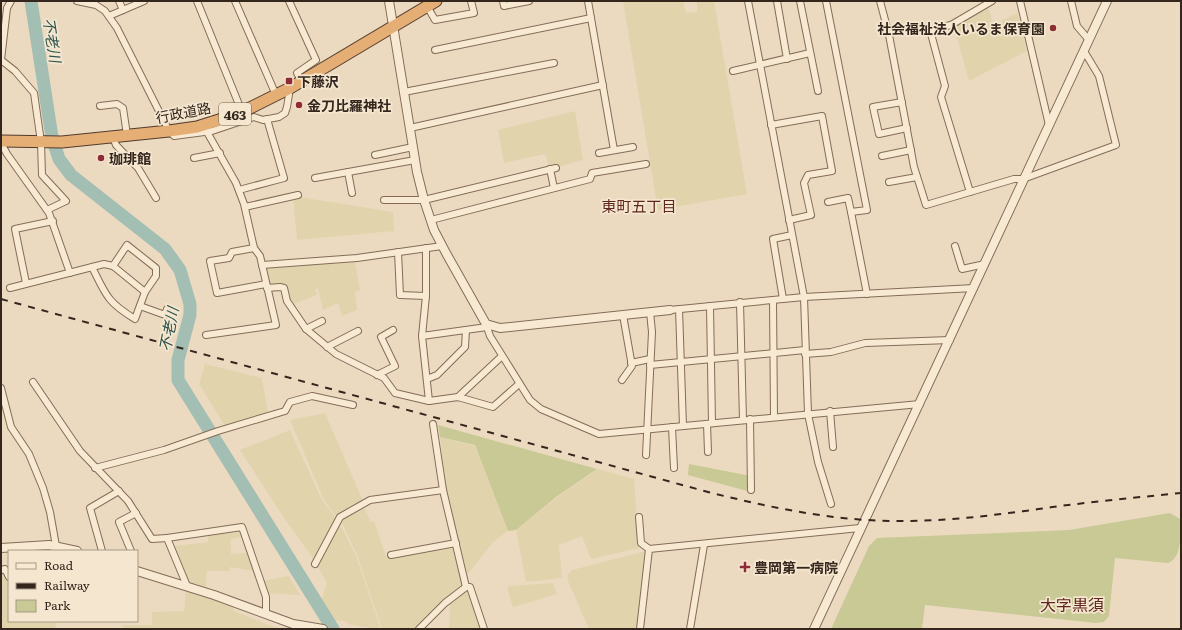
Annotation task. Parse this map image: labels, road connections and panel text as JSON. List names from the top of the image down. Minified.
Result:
{"streets":{"highway":["行政道路","463"]},"districts":["東町五丁目","大字黒須"],"water":["不老川"],"places":{"other":["社会福祉法人いるま保育園","金刀比羅神社","珈琲館"],"transit":["下藤沢"],"health":["豊岡第一病院"]},"legend":["Road","Railway","Park"]}
